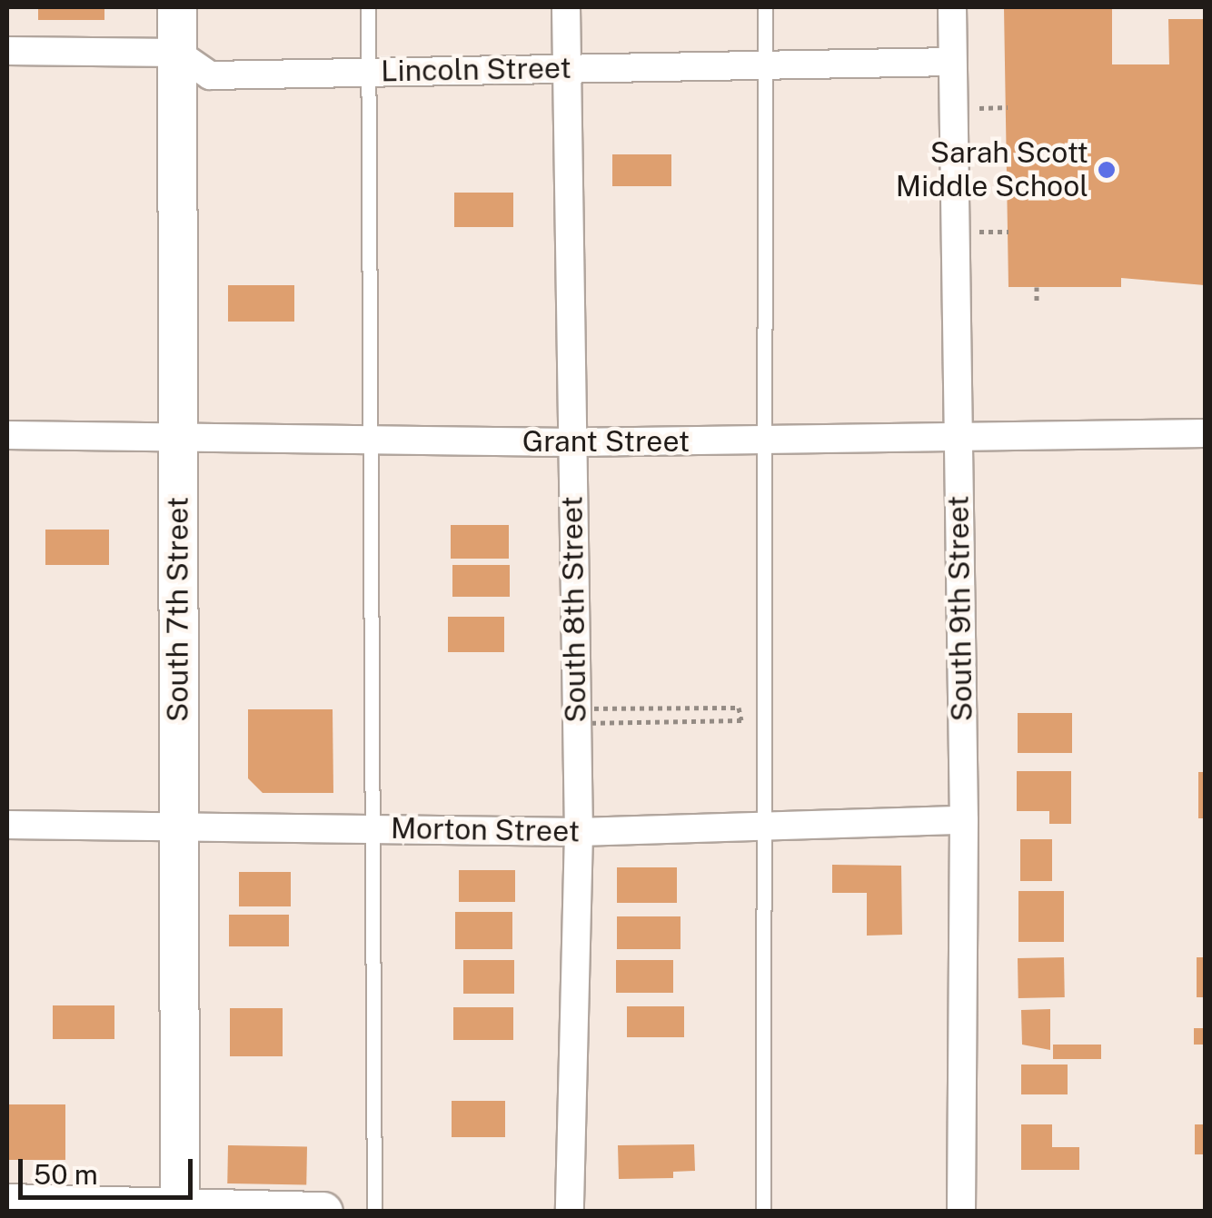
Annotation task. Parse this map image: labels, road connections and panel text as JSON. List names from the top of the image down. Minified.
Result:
{"streets":{"main road":["South 7th Street"],"street":["Lincoln Street","Grant Street","South 9th Street","South 8th Street","Morton Street"]},"crossings":[["Lincoln Street","South 9th Street"],["Lincoln Street","South 7th Street"],["Lincoln Street","South 8th Street"],["Grant Street","South 9th Street"],["Grant Street","South 7th Street"],["Grant Street","South 8th Street"],["South 9th Street","Morton Street"],["South 7th Street","Morton Street"],["South 8th Street","Morton Street"]],"places":["Sarah Scott Middle School"],"scale_bar":"50 m"}
